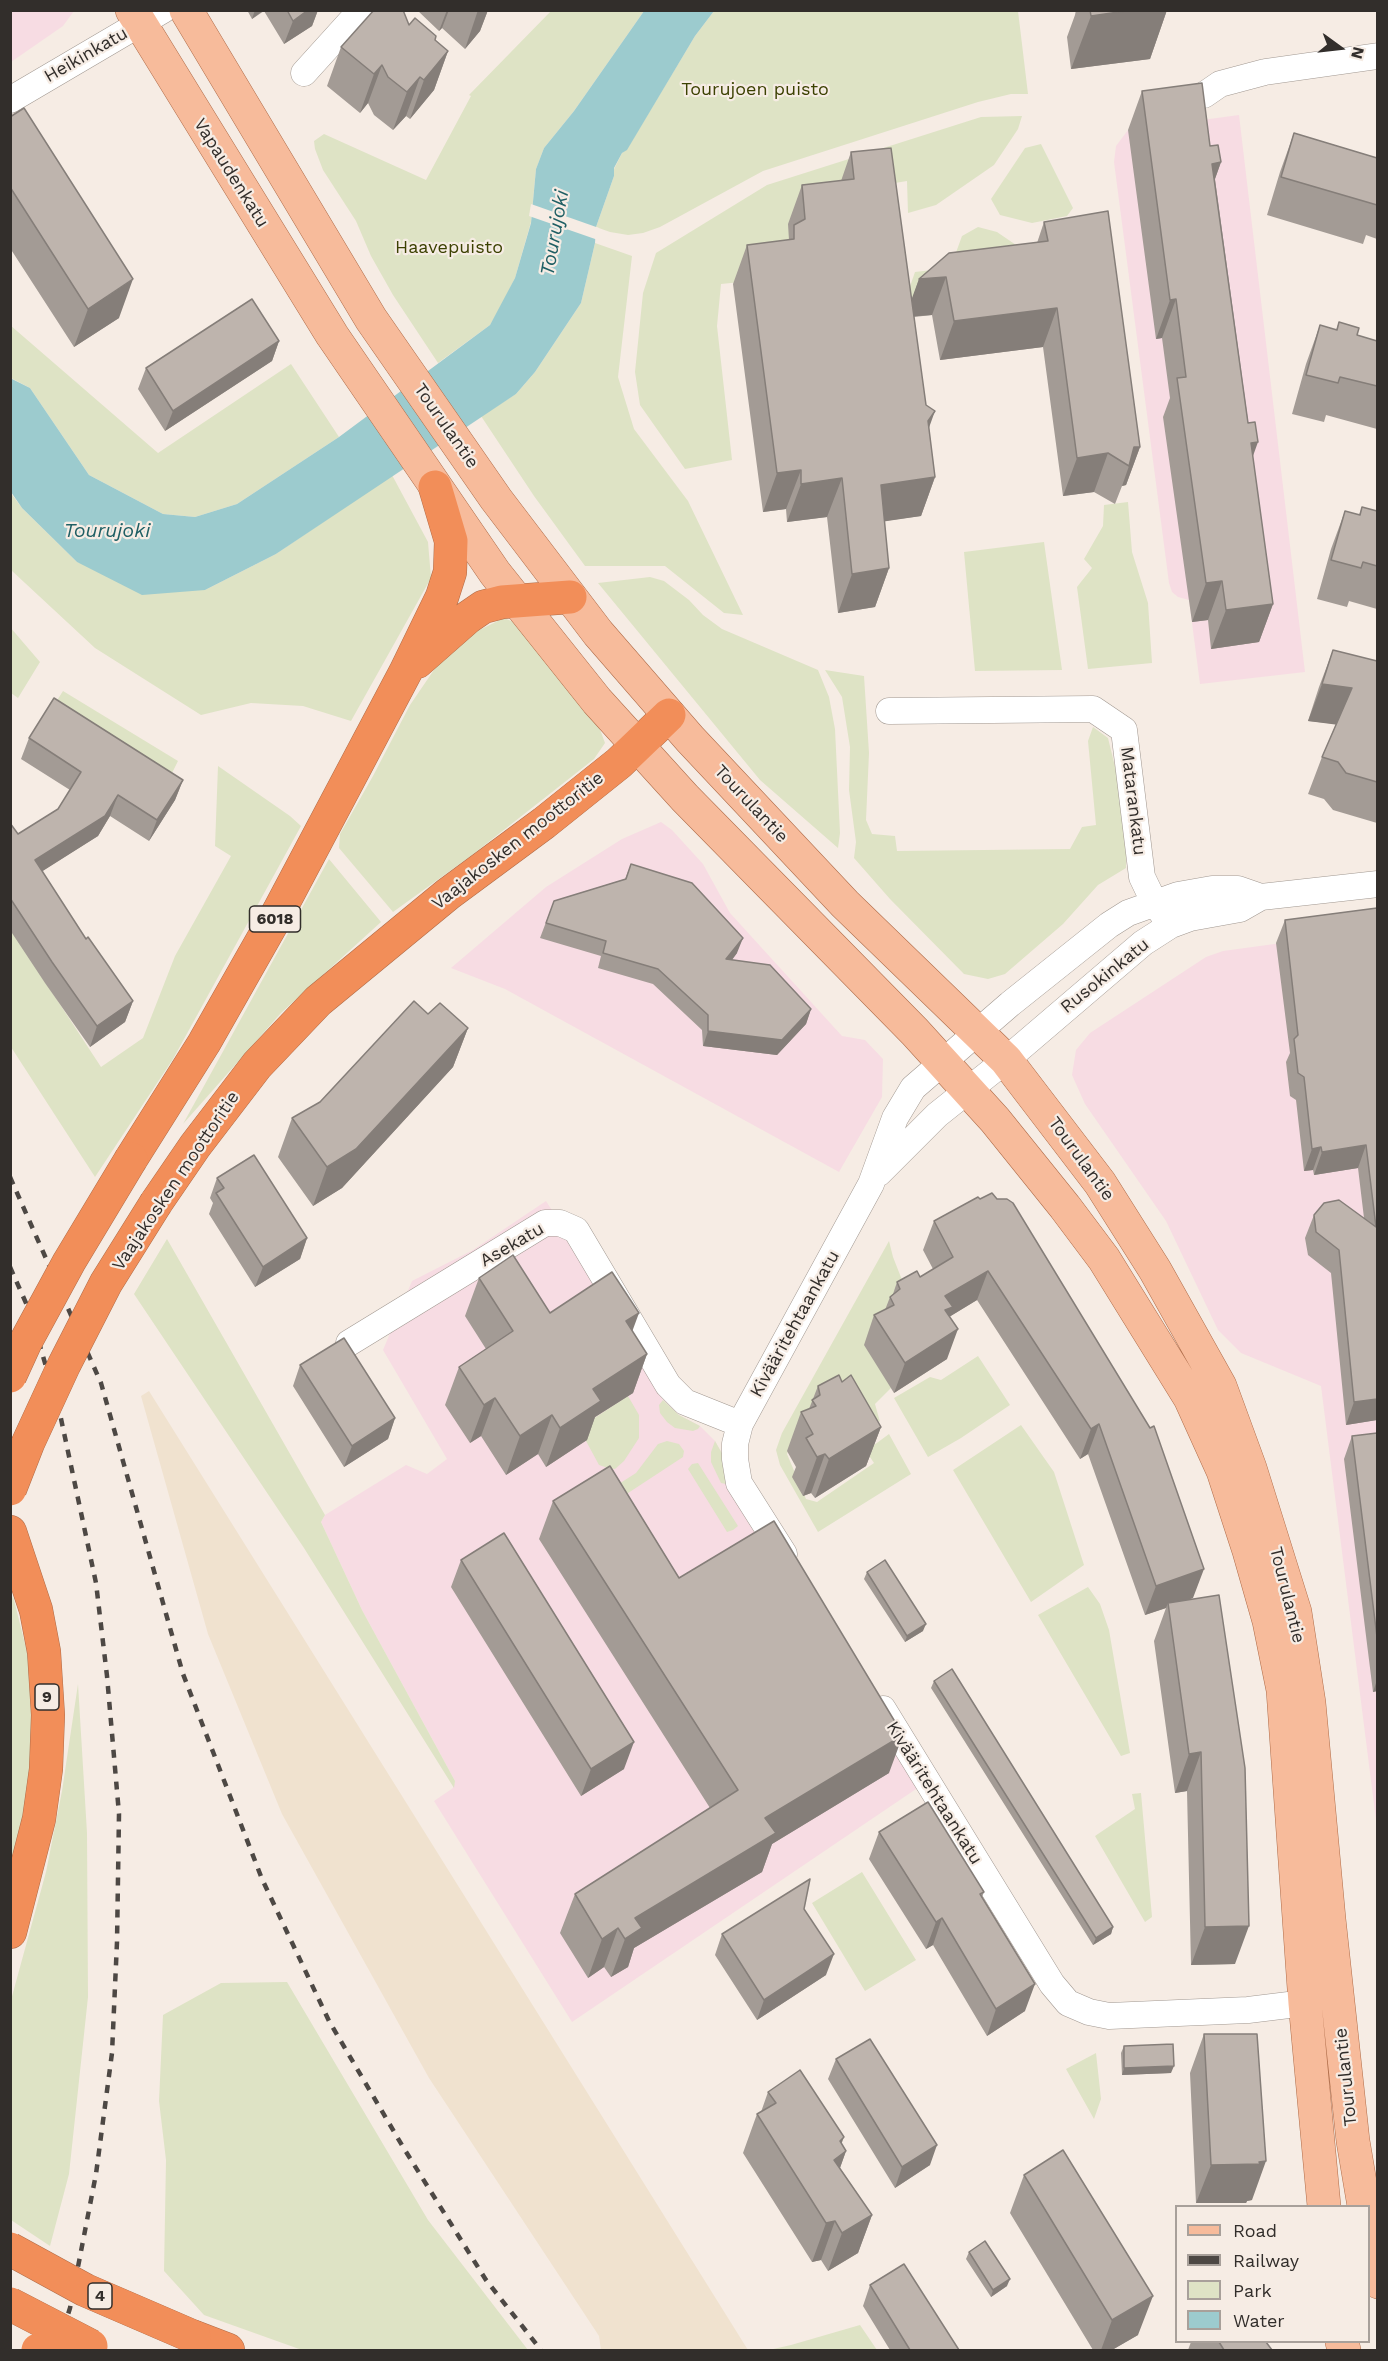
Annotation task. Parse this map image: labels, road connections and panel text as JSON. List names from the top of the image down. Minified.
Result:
{"streets":{"highway":["Vaajakosken moottoritie","6018","9","4"],"main road":["Vapaudenkatu","Tourulantie"],"street":["Heikinkatu","Matarankatu","Rusokinkatu","Asekatu","Kivääritehtaankatu"]},"crossings":[["Heikinkatu","Vapaudenkatu"],["Vapaudenkatu","6018"],["Tourulantie","Vaajakosken moottoritie"],["Tourulantie","6018"],["Tourulantie","Rusokinkatu"],["Tourulantie","Kivääritehtaankatu"],["Matarankatu","Rusokinkatu"],["Rusokinkatu","Kivääritehtaankatu"],["Asekatu","Kivääritehtaankatu"]],"water":["Tourujoki"],"parks":["Tourujoen puisto","Haavepuisto"],"legend":["Road","Railway","Park","Water"],"north":"right"}
